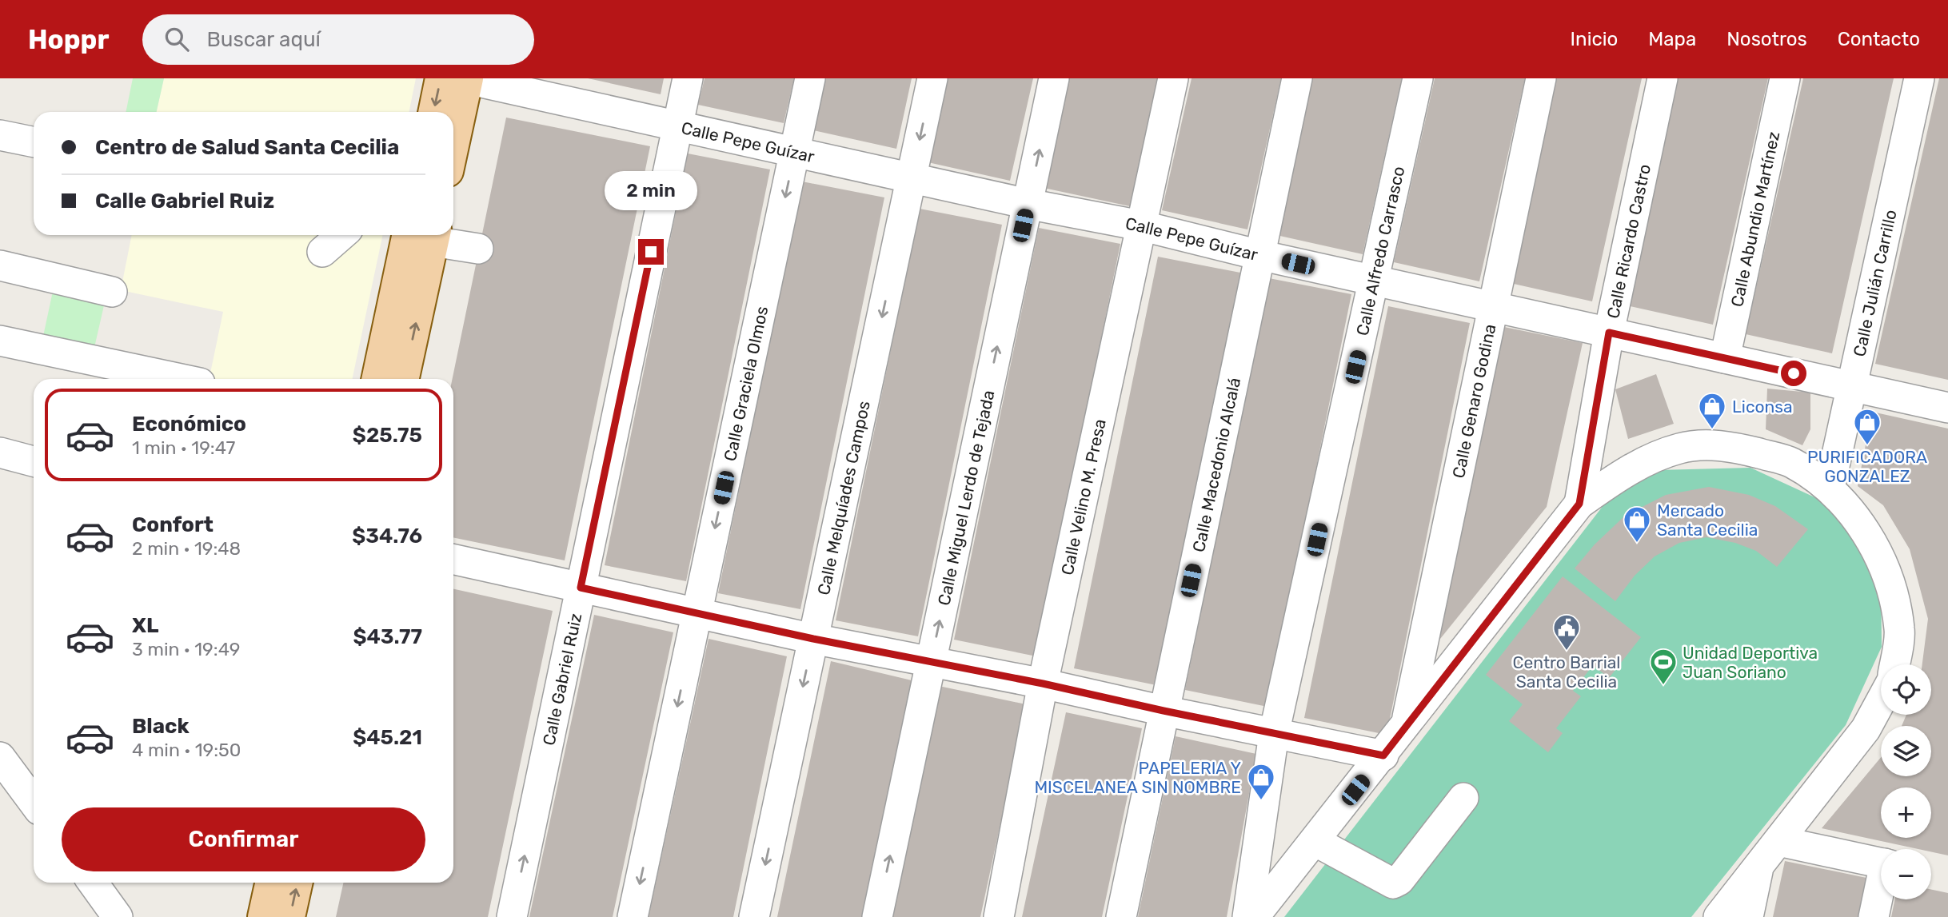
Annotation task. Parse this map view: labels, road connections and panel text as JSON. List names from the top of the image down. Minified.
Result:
{"streets":{"street":["Calle Pepe Guízar","Calle Abundio Martínez","Calle Ricardo Castro","Calle Alfredo Carrasco","Calle Julián Carrillo","Calle Graciela Olmos","Calle Genaro Godina","Calle Macedonio Alcalá","Calle Melquíades Campos","Calle Miguel Lerdo de Tejada","Calle Velino M. Presa","Calle Gabriel Ruiz"]},"crossings":[["Calle Pepe Guízar","Calle Abundio Martínez"],["Calle Pepe Guízar","Calle Ricardo Castro"],["Calle Pepe Guízar","Calle Alfredo Carrasco"],["Calle Pepe Guízar","Calle Julián Carrillo"],["Calle Pepe Guízar","Calle Graciela Olmos"],["Calle Pepe Guízar","Calle Genaro Godina"],["Calle Pepe Guízar","Calle Macedonio Alcalá"],["Calle Pepe Guízar","Calle Melquíades Campos"],["Calle Pepe Guízar","Calle Miguel Lerdo de Tejada"],["Calle Pepe Guízar","Calle Velino M. Presa"],["Calle Pepe Guízar","Calle Gabriel Ruiz"]],"one_way":["Calle Graciela Olmos","Calle Melquíades Campos","Calle Miguel Lerdo de Tejada","Calle Gabriel Ruiz"],"places":{"shop":["Liconsa","PURIFICADORA GONZALEZ","Mercado Santa Cecilia","PAPELERIA Y MISCELANEA SIN NOMBRE"],"public building":["Centro Barrial Santa Cecilia"],"sports":["Unidad Deportiva Juan Soriano"]},"page":{"header":"Hoppr","search":"Buscar aquí","nav":["Inicio","Mapa","Nosotros","Contacto"],"banner":["Centro de Salud Santa Cecilia","Calle Gabriel Ruiz"],"bubble":"2 min","list":[{"name":"Económico","note":"1 min · 19:47","value":"$25.75"},{"name":"Confort","note":"2 min · 19:48","value":"$34.76"},{"name":"XL","note":"3 min · 19:49","value":"$43.77"},{"name":"Black","note":"4 min · 19:50","value":"$45.21"}],"map_buttons":["+","−"],"buttons":"Confirmar"}}
